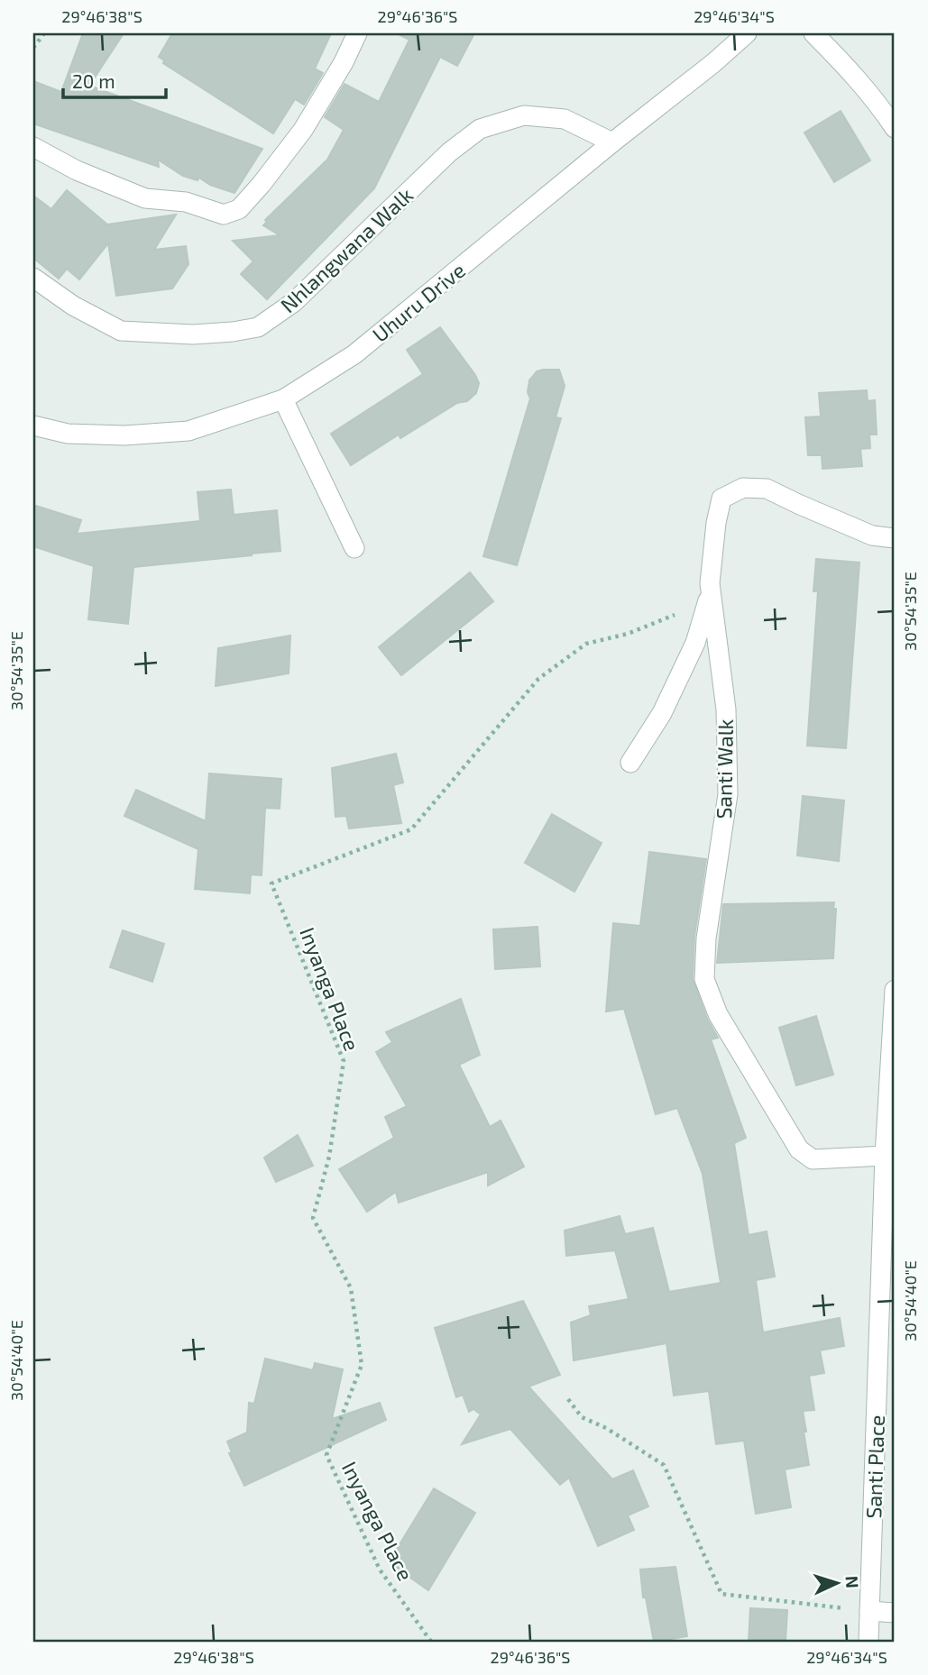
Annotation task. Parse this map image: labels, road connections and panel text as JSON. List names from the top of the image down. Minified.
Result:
{"streets":{"street":["Nhlangwana Walk","Uhuru Drive","Santi Walk","Santi Place"],"path":["Inyanga Place"]},"crossings":[["Nhlangwana Walk","Uhuru Drive"],["Santi Walk","Inyanga Place"],["Santi Walk","Santi Place"]],"scale_bar":"20 m","north":"right","coordinates":["29°46'38\"S","29°46'36\"S","29°46'34\"S","30°54'35\"E","30°54'40\"E"]}
